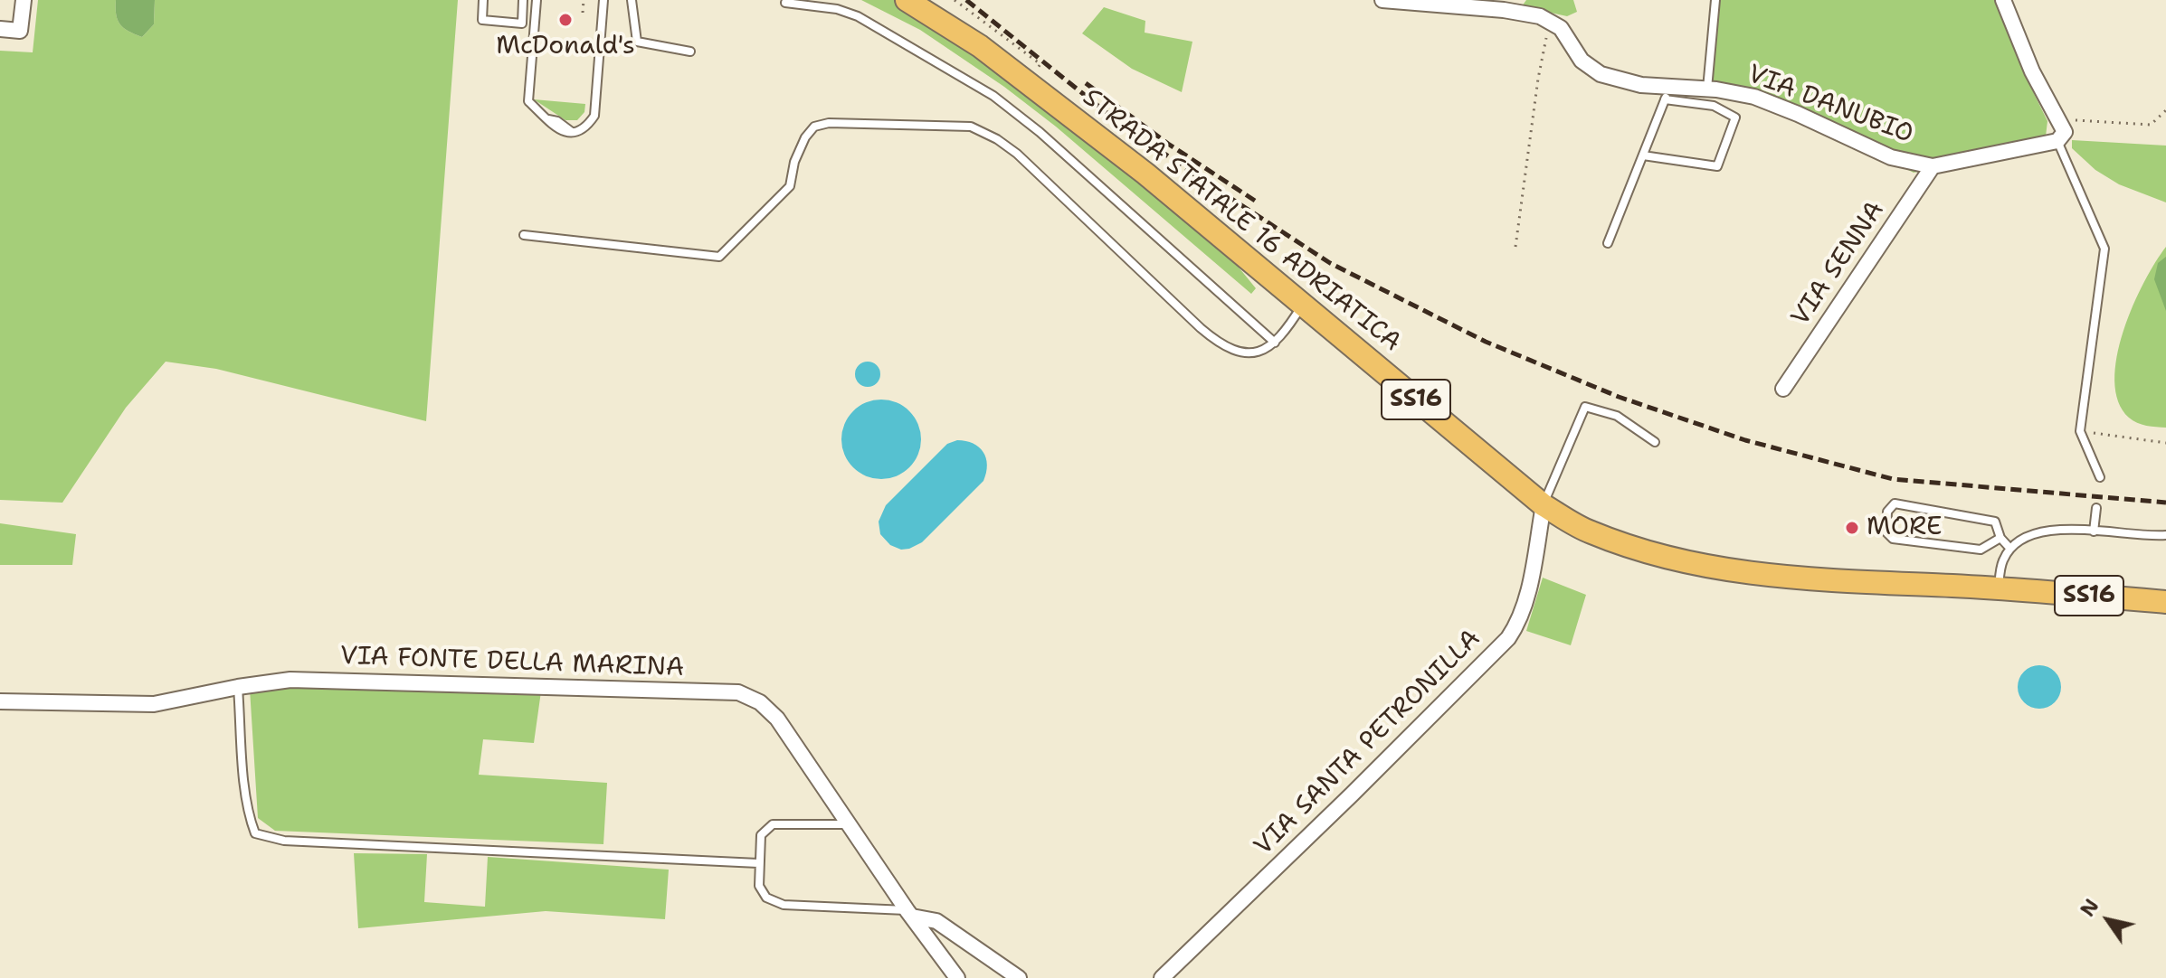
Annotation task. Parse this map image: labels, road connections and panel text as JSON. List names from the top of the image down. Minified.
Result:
{"streets":{"main road":["STRADA STATALE 16 ADRIATICA","SS16"],"street":["VIA DANUBIO","VIA SENNA","VIA FONTE DELLA MARINA","VIA SANTA PETRONILLA"]},"crossings":[["VIA DANUBIO","VIA SENNA"],["STRADA STATALE 16 ADRIATICA","VIA SANTA PETRONILLA"]],"places":["McDonald's","MORE"],"north":"top left"}
